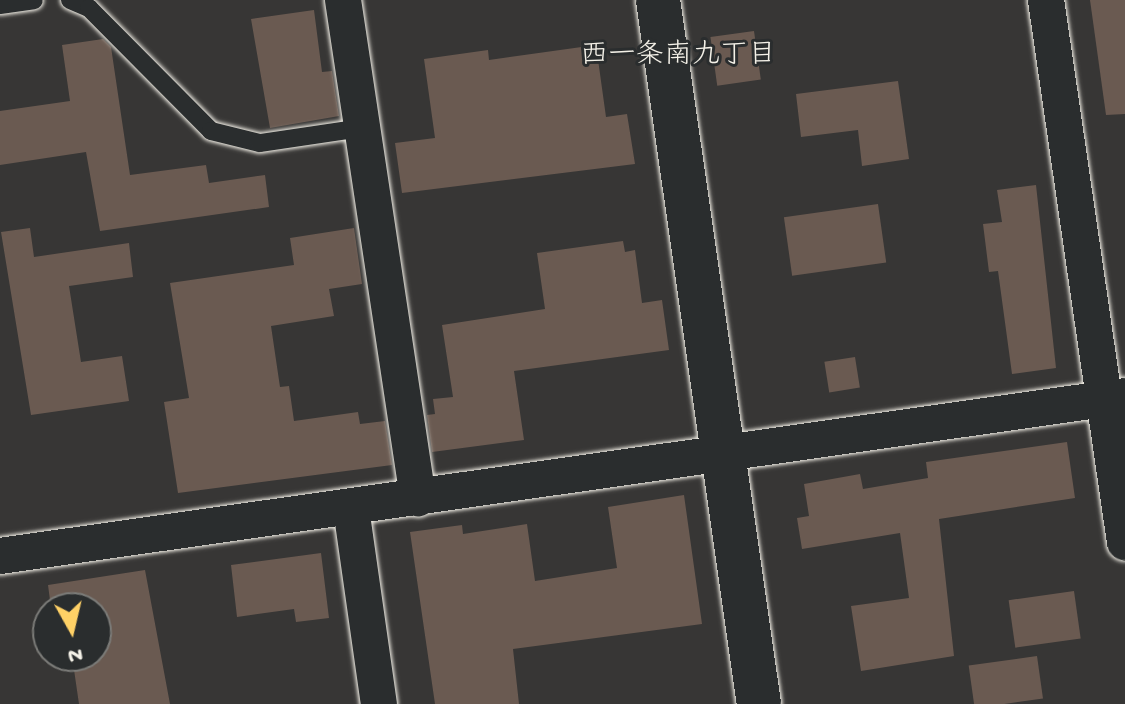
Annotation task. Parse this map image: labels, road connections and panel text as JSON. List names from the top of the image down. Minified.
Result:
{"districts":["西一条南九丁目"],"north":"bottom"}
